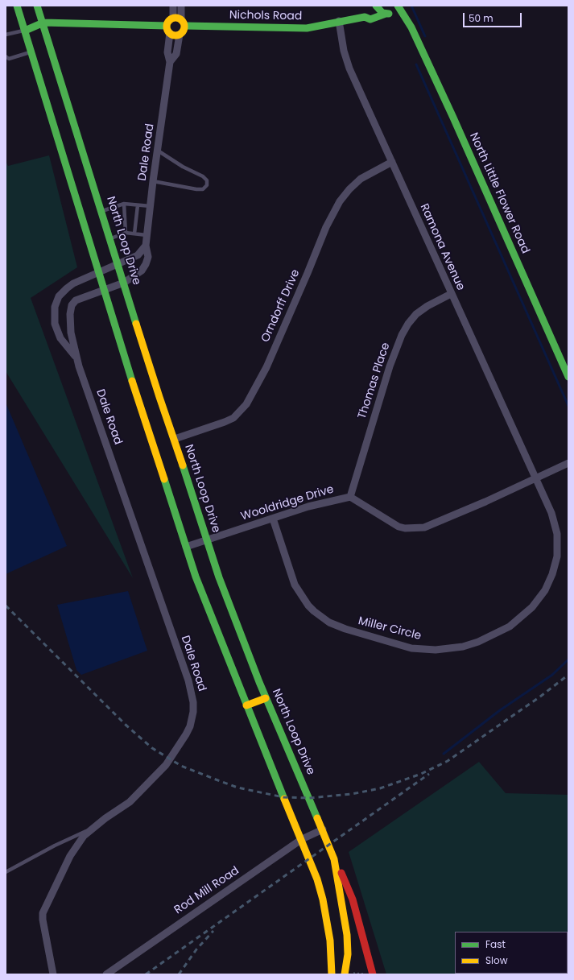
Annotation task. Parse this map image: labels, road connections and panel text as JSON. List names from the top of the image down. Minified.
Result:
{"streets":{"main road":["Nichols Road","North Little Flower Road","North Loop Drive"],"street":["Dale Road","Ramona Avenue","Orndorff Drive","Thomas Place","Wooldridge Drive","Miller Circle","Rod Mill Road"]},"crossings":[["Nichols Road","Dale Road"],["Nichols Road","Ramona Avenue"],["Dale Road","North Loop Drive"],["North Loop Drive","Orndorff Drive"],["North Loop Drive","Wooldridge Drive"],["North Loop Drive","Rod Mill Road"],["Ramona Avenue","Orndorff Drive"],["Ramona Avenue","Thomas Place"],["Ramona Avenue","Wooldridge Drive"],["Ramona Avenue","Miller Circle"],["Thomas Place","Wooldridge Drive"],["Wooldridge Drive","Miller Circle"]],"legend":["Fast","Slow"],"scale_bar":"50 m"}
